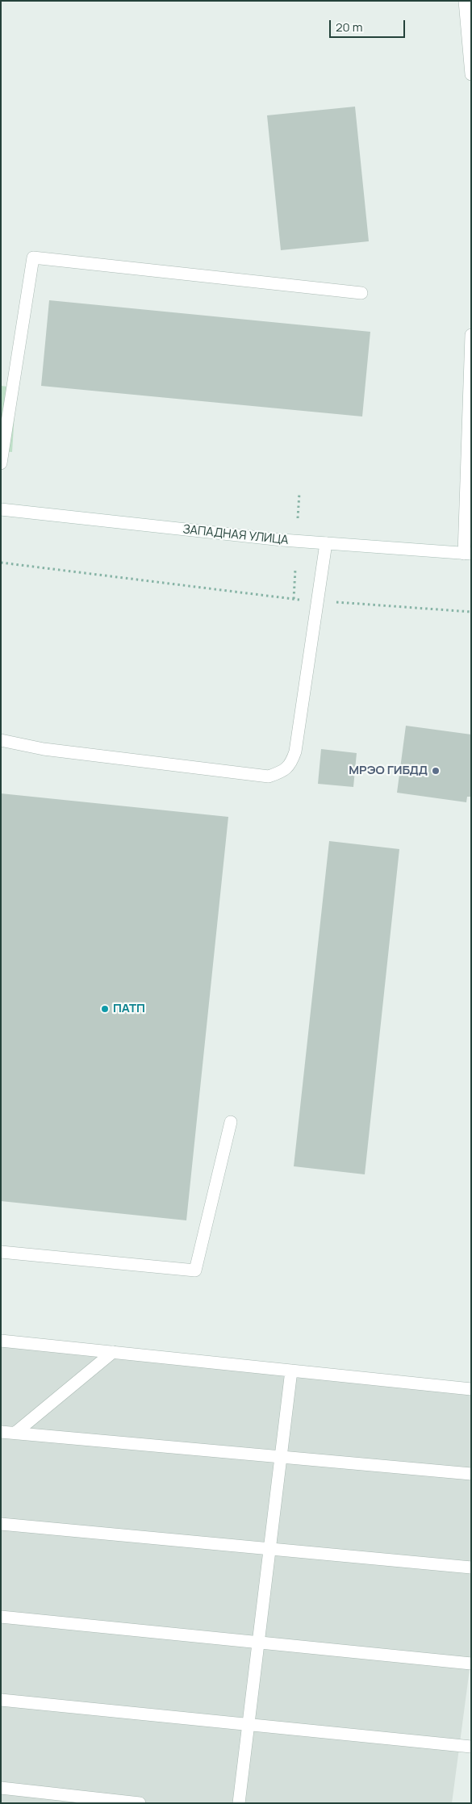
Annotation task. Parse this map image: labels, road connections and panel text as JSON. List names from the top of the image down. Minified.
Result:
{"streets":{"street":["ЗАПАДНАЯ УЛИЦА"]},"places":["МРЭО ГИБДД","ПАТП"],"scale_bar":"20 m"}
